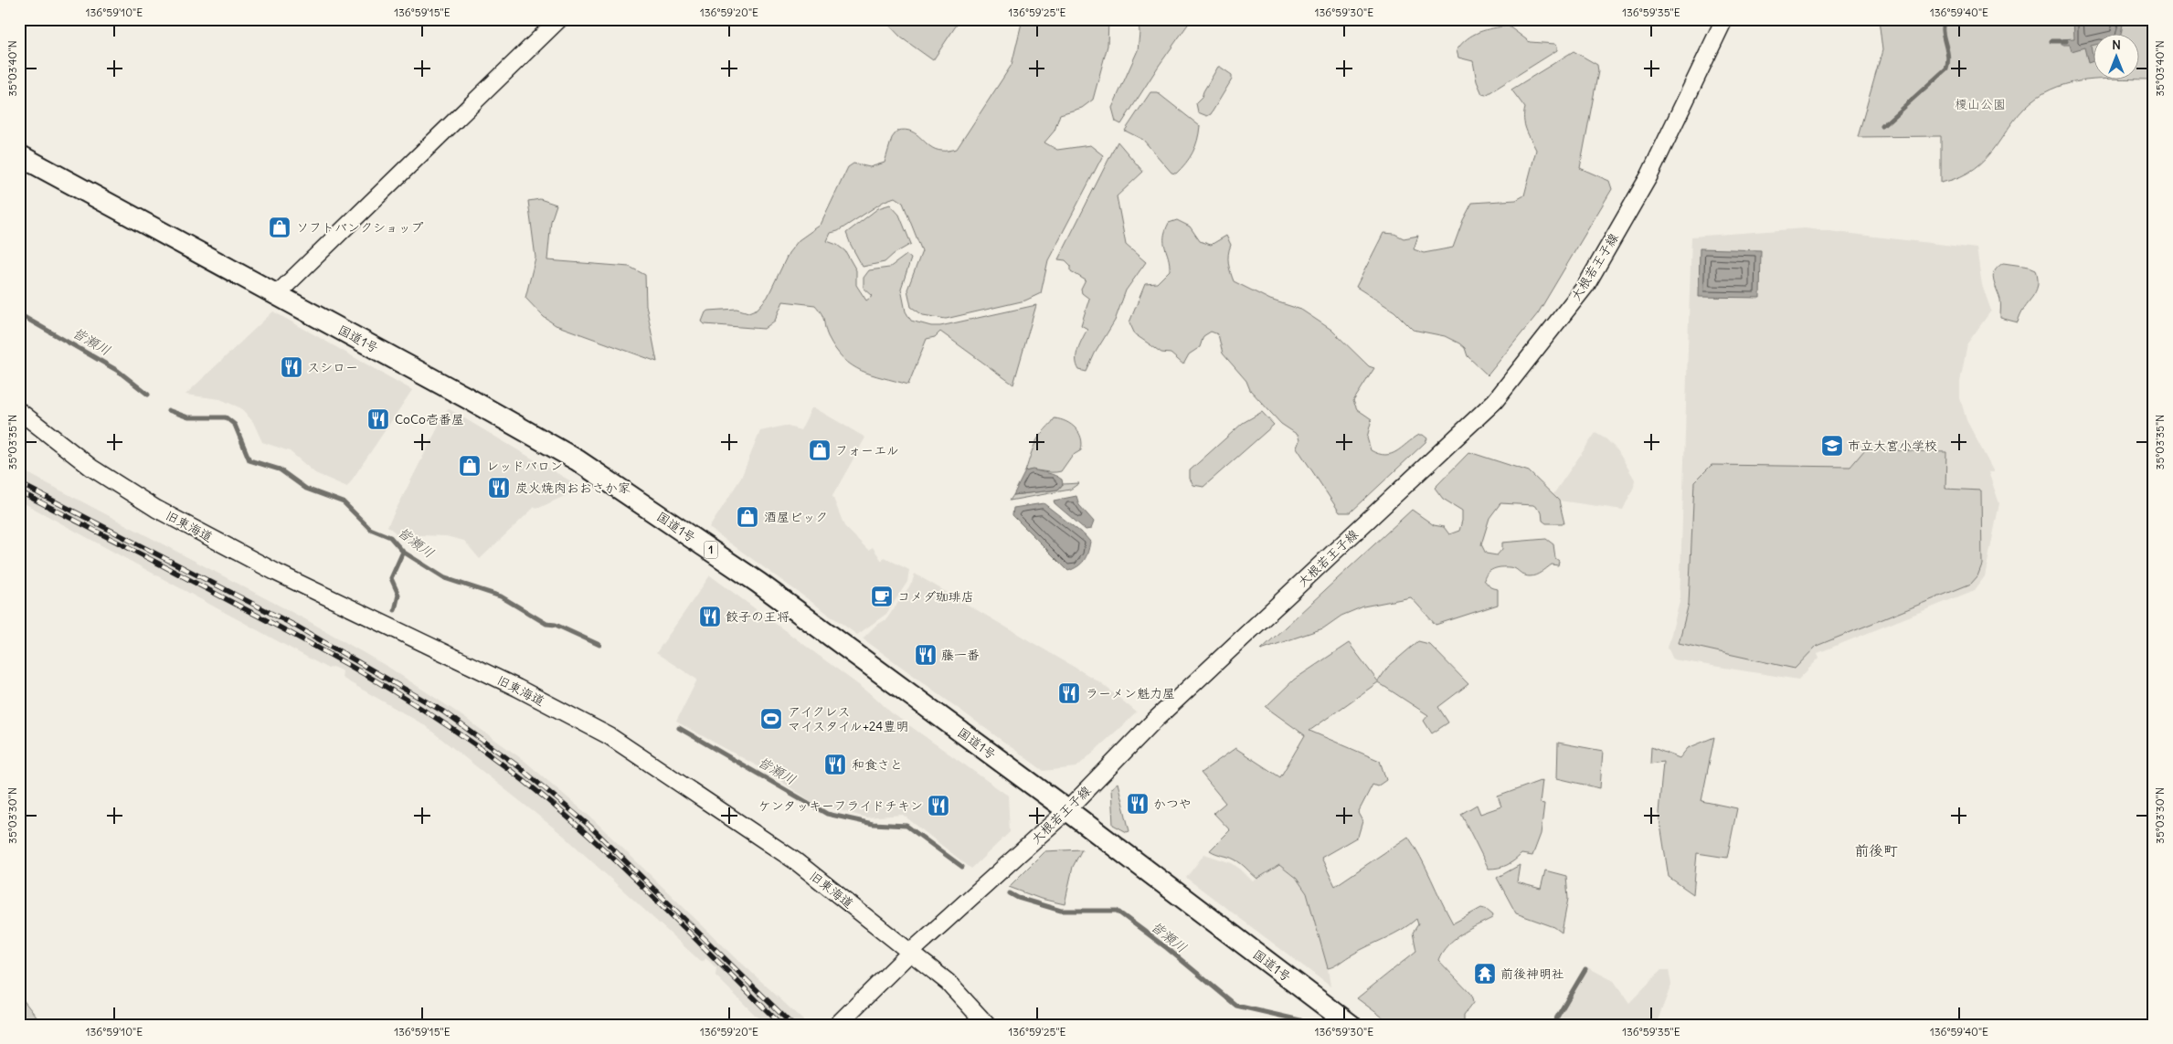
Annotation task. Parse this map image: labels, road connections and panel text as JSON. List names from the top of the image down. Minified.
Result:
{"streets":{"highway":["国道1号","1"],"street":["大根若王子線","旧東海道"]},"crossings":[["大根若王子線","国道1号"],["大根若王子線","旧東海道"]],"districts":["前後町"],"water":["皆瀬川"],"parks":["榎山公園"],"places":{"shop":["ソフトバンクショップ","フォーエル","レッドバロン","酒屋ビック"],"restaurant":["スシロー","CoCo壱番屋","炭火焼肉おおさか家","餃子の王将","藤一番","ラーメン魁力屋","和食さと","かつや","ケンタッキーフライドチキン"],"school or university":["市立大宮小学校"],"cafe":["コメダ珈琲店"],"sports":["アイクレス マイスタイル+24豊明"],"temple":["前後神明社"]},"north":"top","coordinates":["136°59'10\"E","136°59'15\"E","136°59'20\"E","136°59'25\"E","136°59'30\"E","136°59'35\"E","136°59'40\"E","35°03'40\"N","35°03'35\"N","35°03'30\"N"]}
